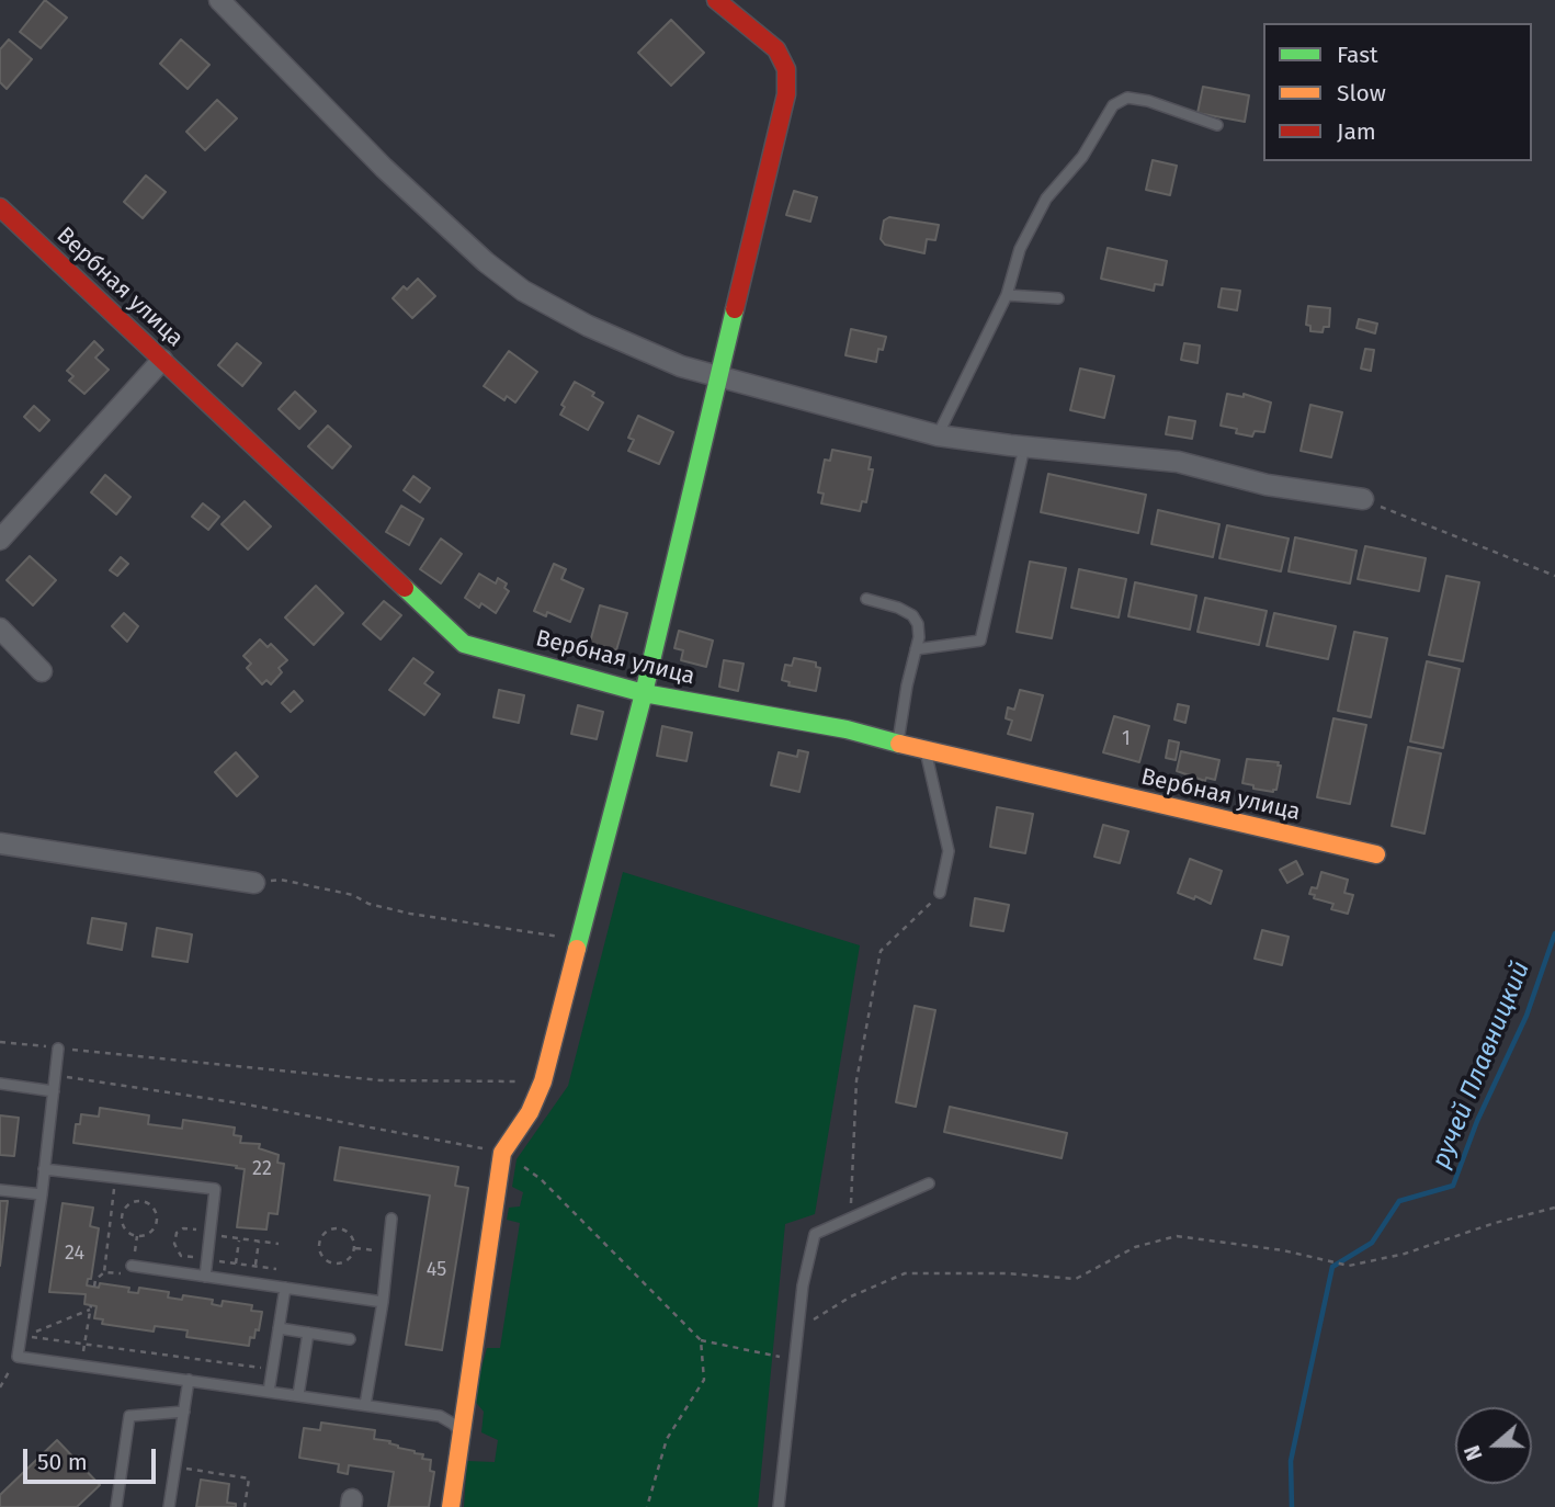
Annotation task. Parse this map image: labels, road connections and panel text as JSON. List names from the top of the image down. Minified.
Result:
{"streets":{"street":["Вербная улица"]},"water":["ручей Плавницкий"],"house_numbers":["1","22","24","45"],"legend":["Fast","Slow","Jam"],"scale_bar":"50 m","north":"left"}
